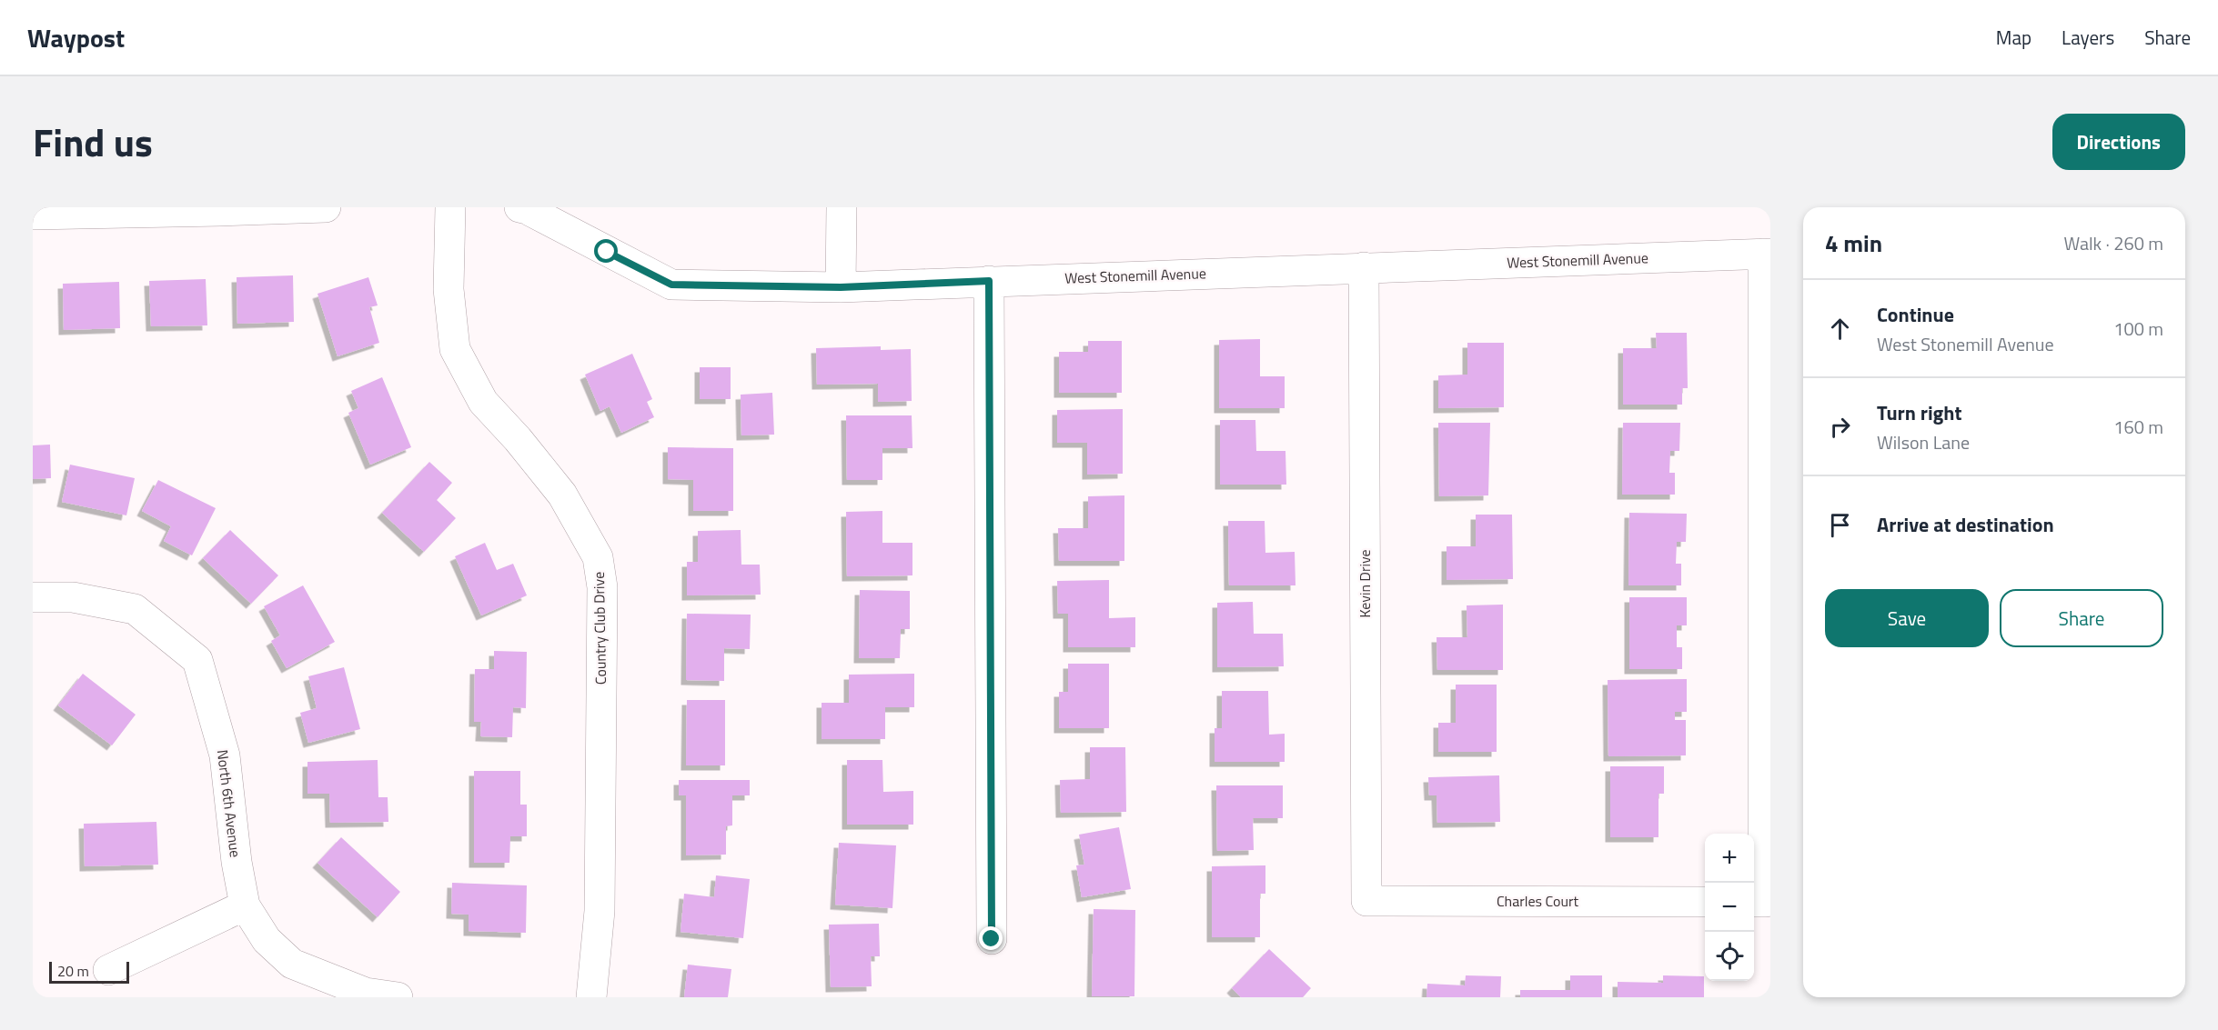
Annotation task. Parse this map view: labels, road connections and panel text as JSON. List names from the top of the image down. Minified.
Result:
{"streets":{"street":["West Stonemill Avenue","Kevin Drive","Country Club Drive","North 6th Avenue","Charles Court"]},"crossings":[["West Stonemill Avenue","Kevin Drive"],["Kevin Drive","Charles Court"]],"scale_bar":"20 m","page":{"header":"Waypost","nav":["Map","Layers","Share"],"title":"Find us","buttons":["Directions",["Save","Share"]],"heading":["4 min","Walk · 260 m"],"list":[["Continue","West Stonemill Avenue","100 m"],["Turn right","Wilson Lane","160 m"],"Arrive at destination"],"map_buttons":["+","−"],"scale":"20 m"}}
